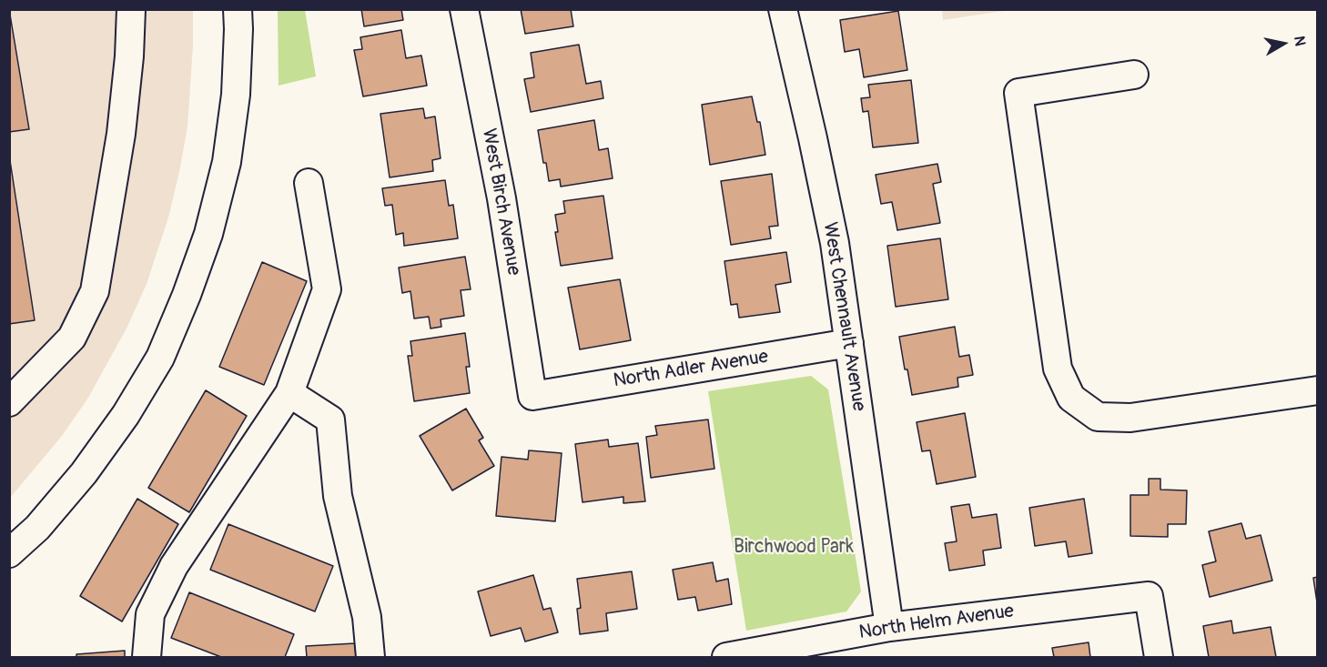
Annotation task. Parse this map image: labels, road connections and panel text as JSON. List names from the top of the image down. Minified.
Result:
{"streets":{"street":["West Birch Avenue","West Chennault Avenue","North Adler Avenue","North Helm Avenue"]},"crossings":[["West Birch Avenue","North Adler Avenue"],["West Chennault Avenue","North Adler Avenue"],["West Chennault Avenue","North Helm Avenue"]],"parks":["Birchwood Park"],"north":"right"}
